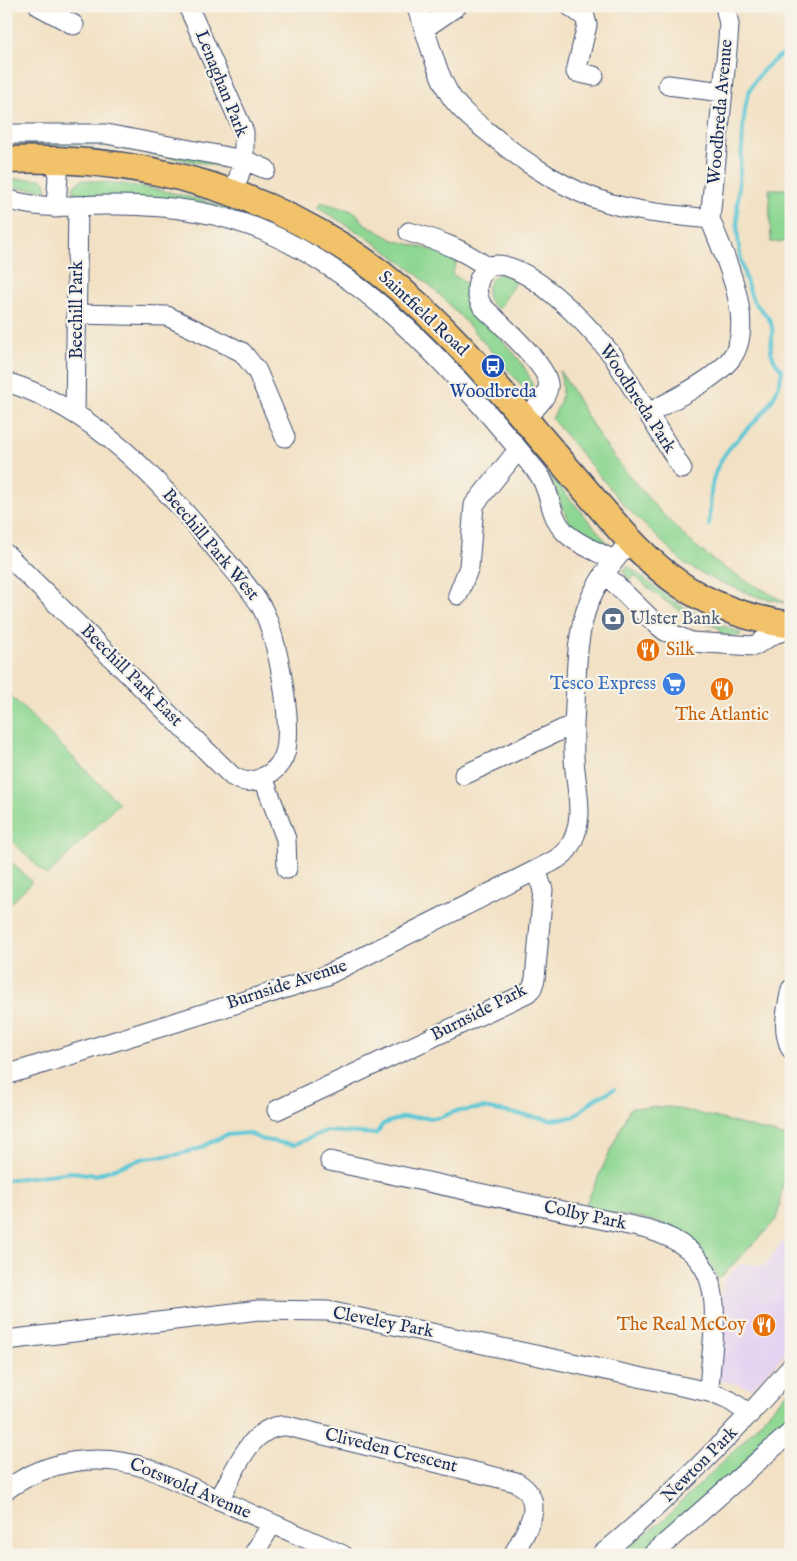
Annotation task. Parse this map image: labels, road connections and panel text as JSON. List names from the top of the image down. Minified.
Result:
{"streets":{"highway":["Saintfield Road"],"street":["Lenaghan Park","Woodbreda Avenue","Beechill Park","Woodbreda Park","Beechill Park West","Beechill Park East","Burnside Avenue","Burnside Park","Colby Park","Cleveley Park","Cliveden Crescent","Newton Park","Cotswold Avenue"]},"crossings":[["Lenaghan Park","Saintfield Road"],["Beechill Park","Saintfield Road"],["Beechill Park","Beechill Park West"],["Beechill Park West","Beechill Park East"],["Burnside Avenue","Burnside Park"],["Colby Park","Cleveley Park"],["Cleveley Park","Newton Park"],["Cliveden Crescent","Cotswold Avenue"]],"places":{"bus stop":["Woodbreda"],"bank":["Ulster Bank"],"restaurant":["Silk","The Atlantic","The Real McCoy"],"supermarket":["Tesco Express"]}}
